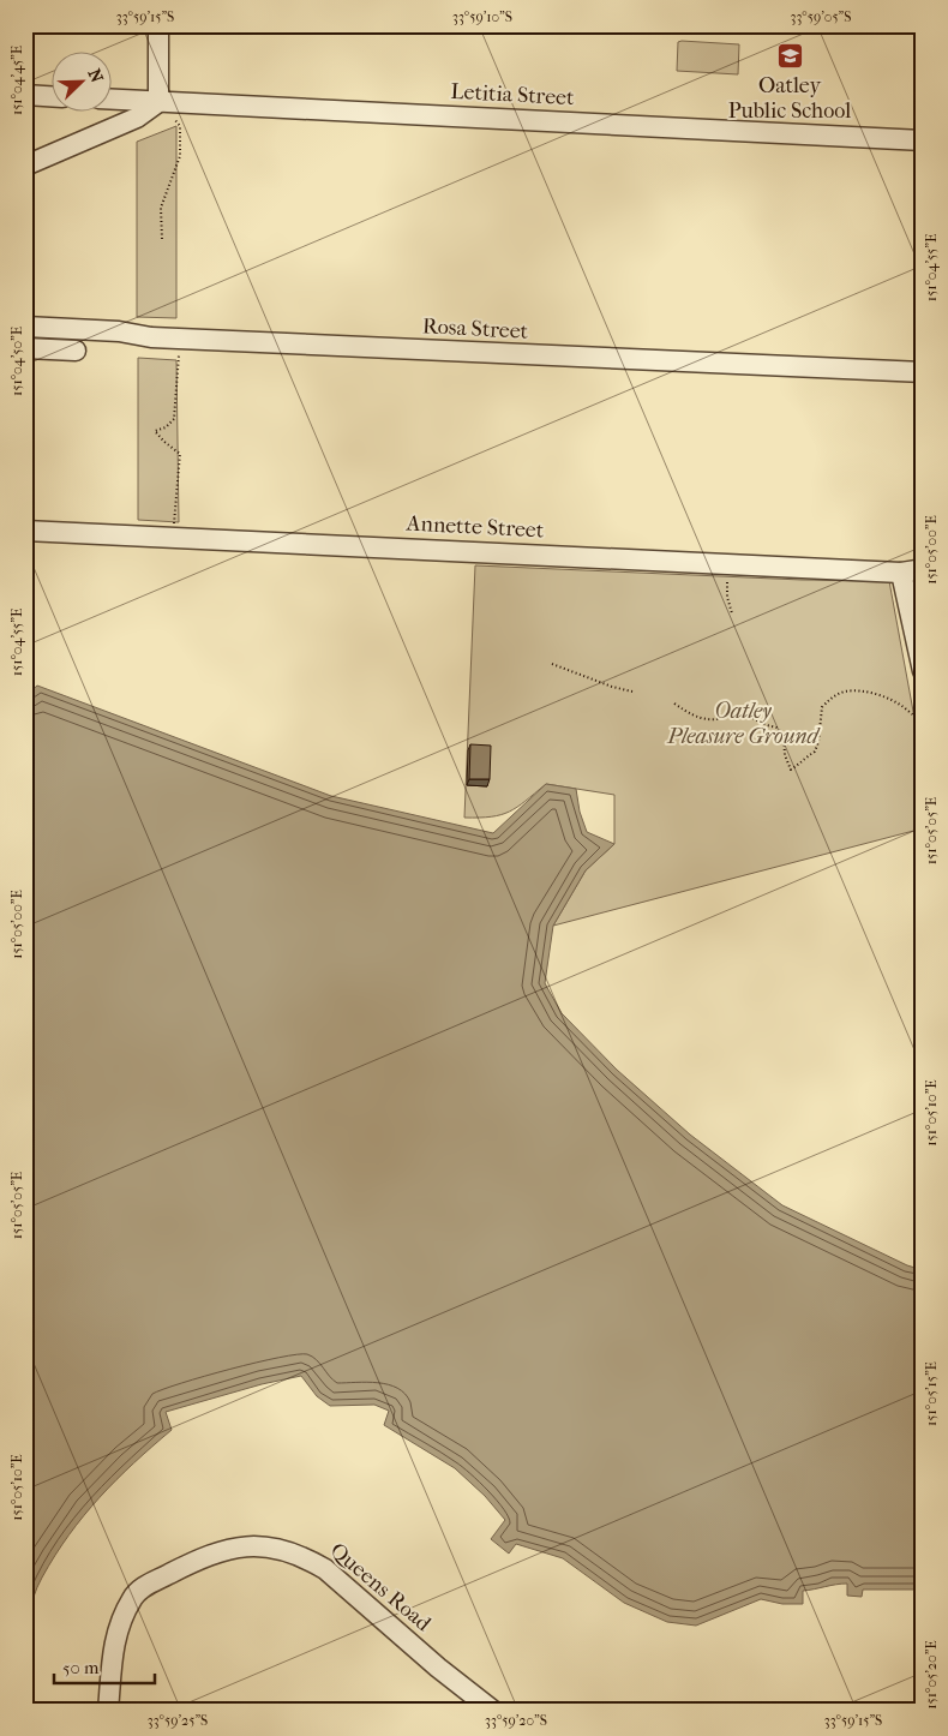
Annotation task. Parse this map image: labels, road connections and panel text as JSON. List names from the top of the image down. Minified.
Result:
{"streets":{"street":["Letitia Street","Rosa Street","Annette Street","Queens Road"]},"parks":["Oatley Pleasure Ground"],"places":{"school or university":["Oatley Public School"]},"scale_bar":"50 m","north":"top right","coordinates":["33°59'15\"S","33°59'10\"S","33°59'05\"S","151°04'45\"E","151°04'55\"E","151°04'50\"E","151°05'00\"E","151°05'05\"E","151°05'10\"E","151°05'15\"E","151°05'20\"E","33°59'25\"S","33°59'20\"S"]}
